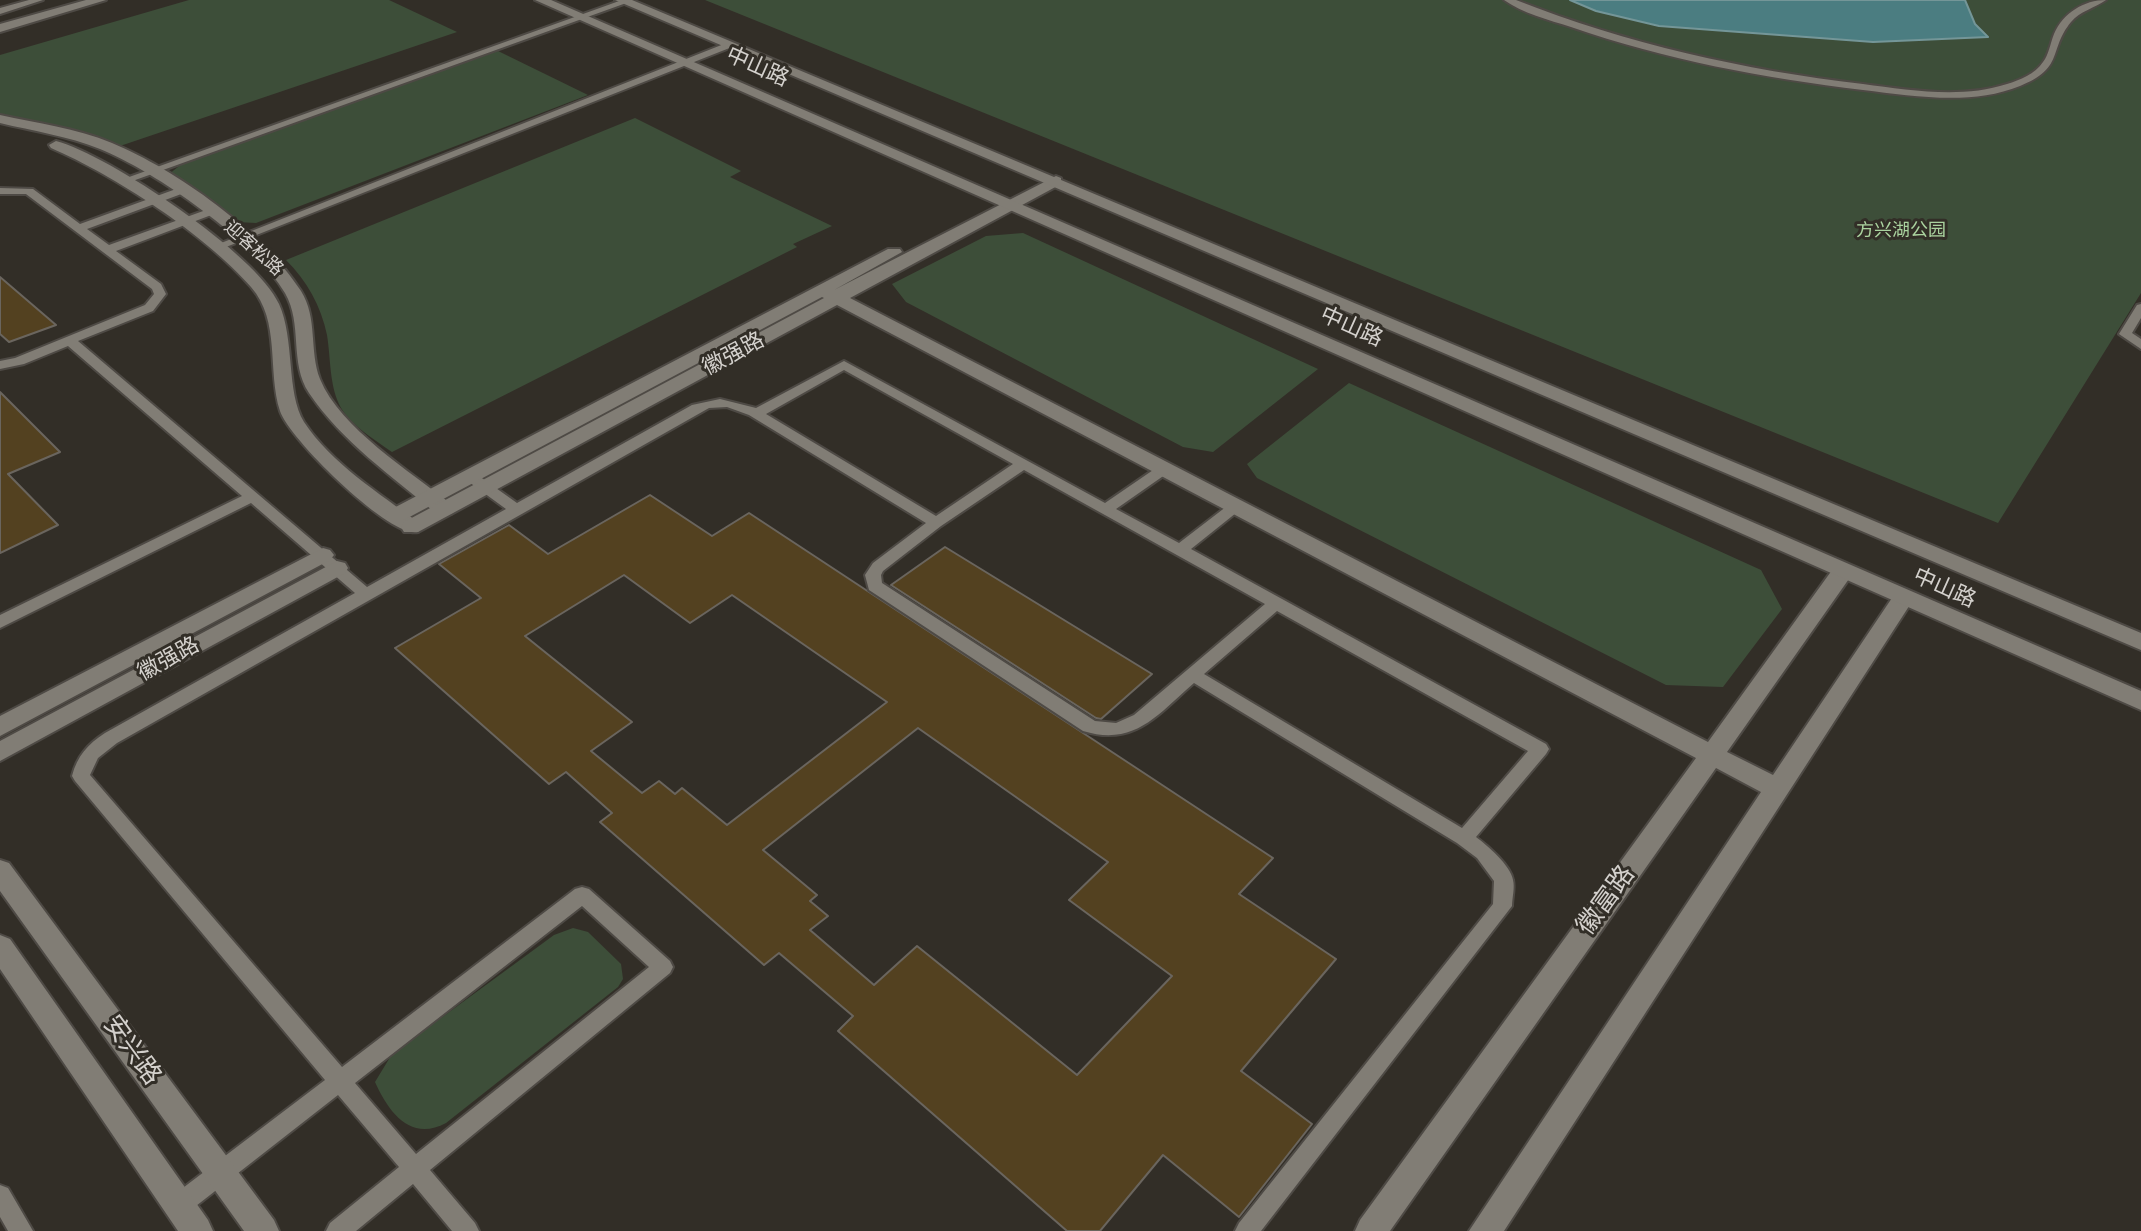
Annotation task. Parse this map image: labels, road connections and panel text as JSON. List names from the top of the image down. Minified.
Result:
{"streets":{"street":["中山路","迎客松路","徽强路","徽富路","安兴路"]},"crossings":[["中山路","徽强路"],["中山路","徽富路"],["迎客松路","徽强路"]],"parks":["方兴湖公园"]}
